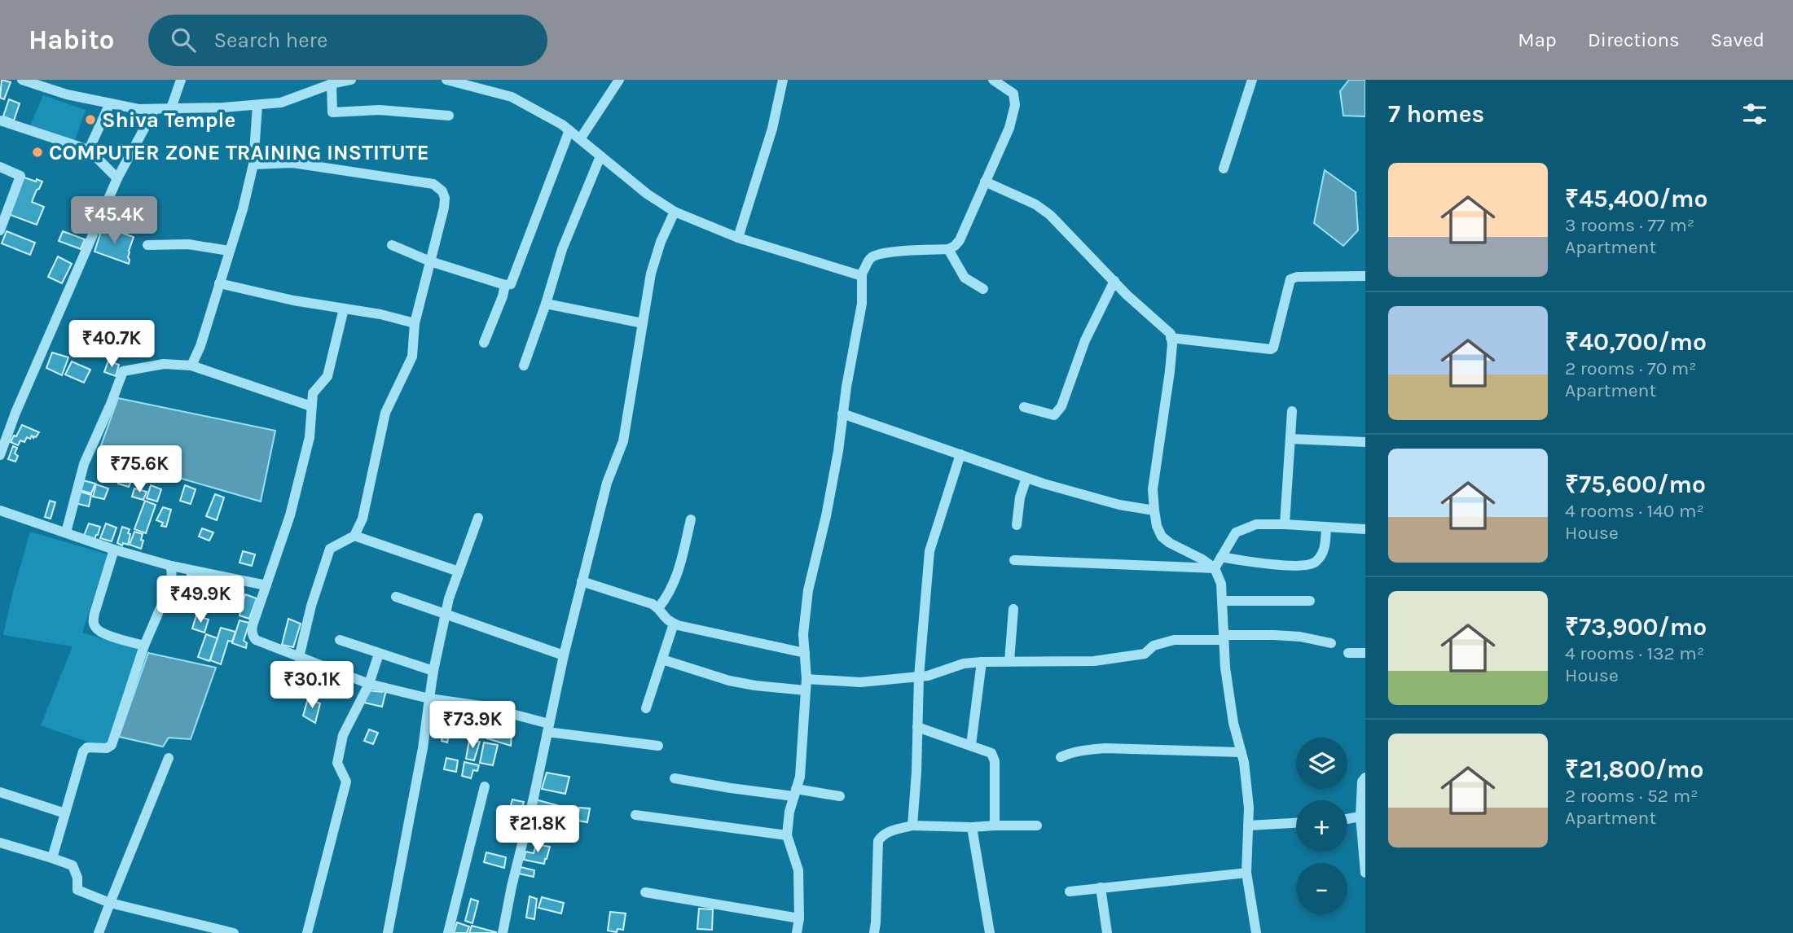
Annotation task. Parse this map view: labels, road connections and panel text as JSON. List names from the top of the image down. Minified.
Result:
{"places":["Shiva Temple","COMPUTER ZONE TRAINING INSTITUTE"],"page":{"header":"Habito","search":"Search here","nav":["Map","Directions","Saved"],"heading":"7 homes","list":[{"name":"₹45,400/mo","note":"3 rooms · 77 m² · Apartment"},{"name":"₹40,700/mo","note":"2 rooms · 70 m² · Apartment"},{"name":"₹75,600/mo","note":"4 rooms · 140 m² · House"},{"name":"₹73,900/mo","note":"4 rooms · 132 m² · House"},{"name":"₹21,800/mo","note":"2 rooms · 52 m² · Apartment"}],"price":["₹45.4K","₹40.7K","₹75.6K","₹49.9K","₹30.1K","₹73.9K","₹21.8K"],"map_buttons":["+","−"]}}
